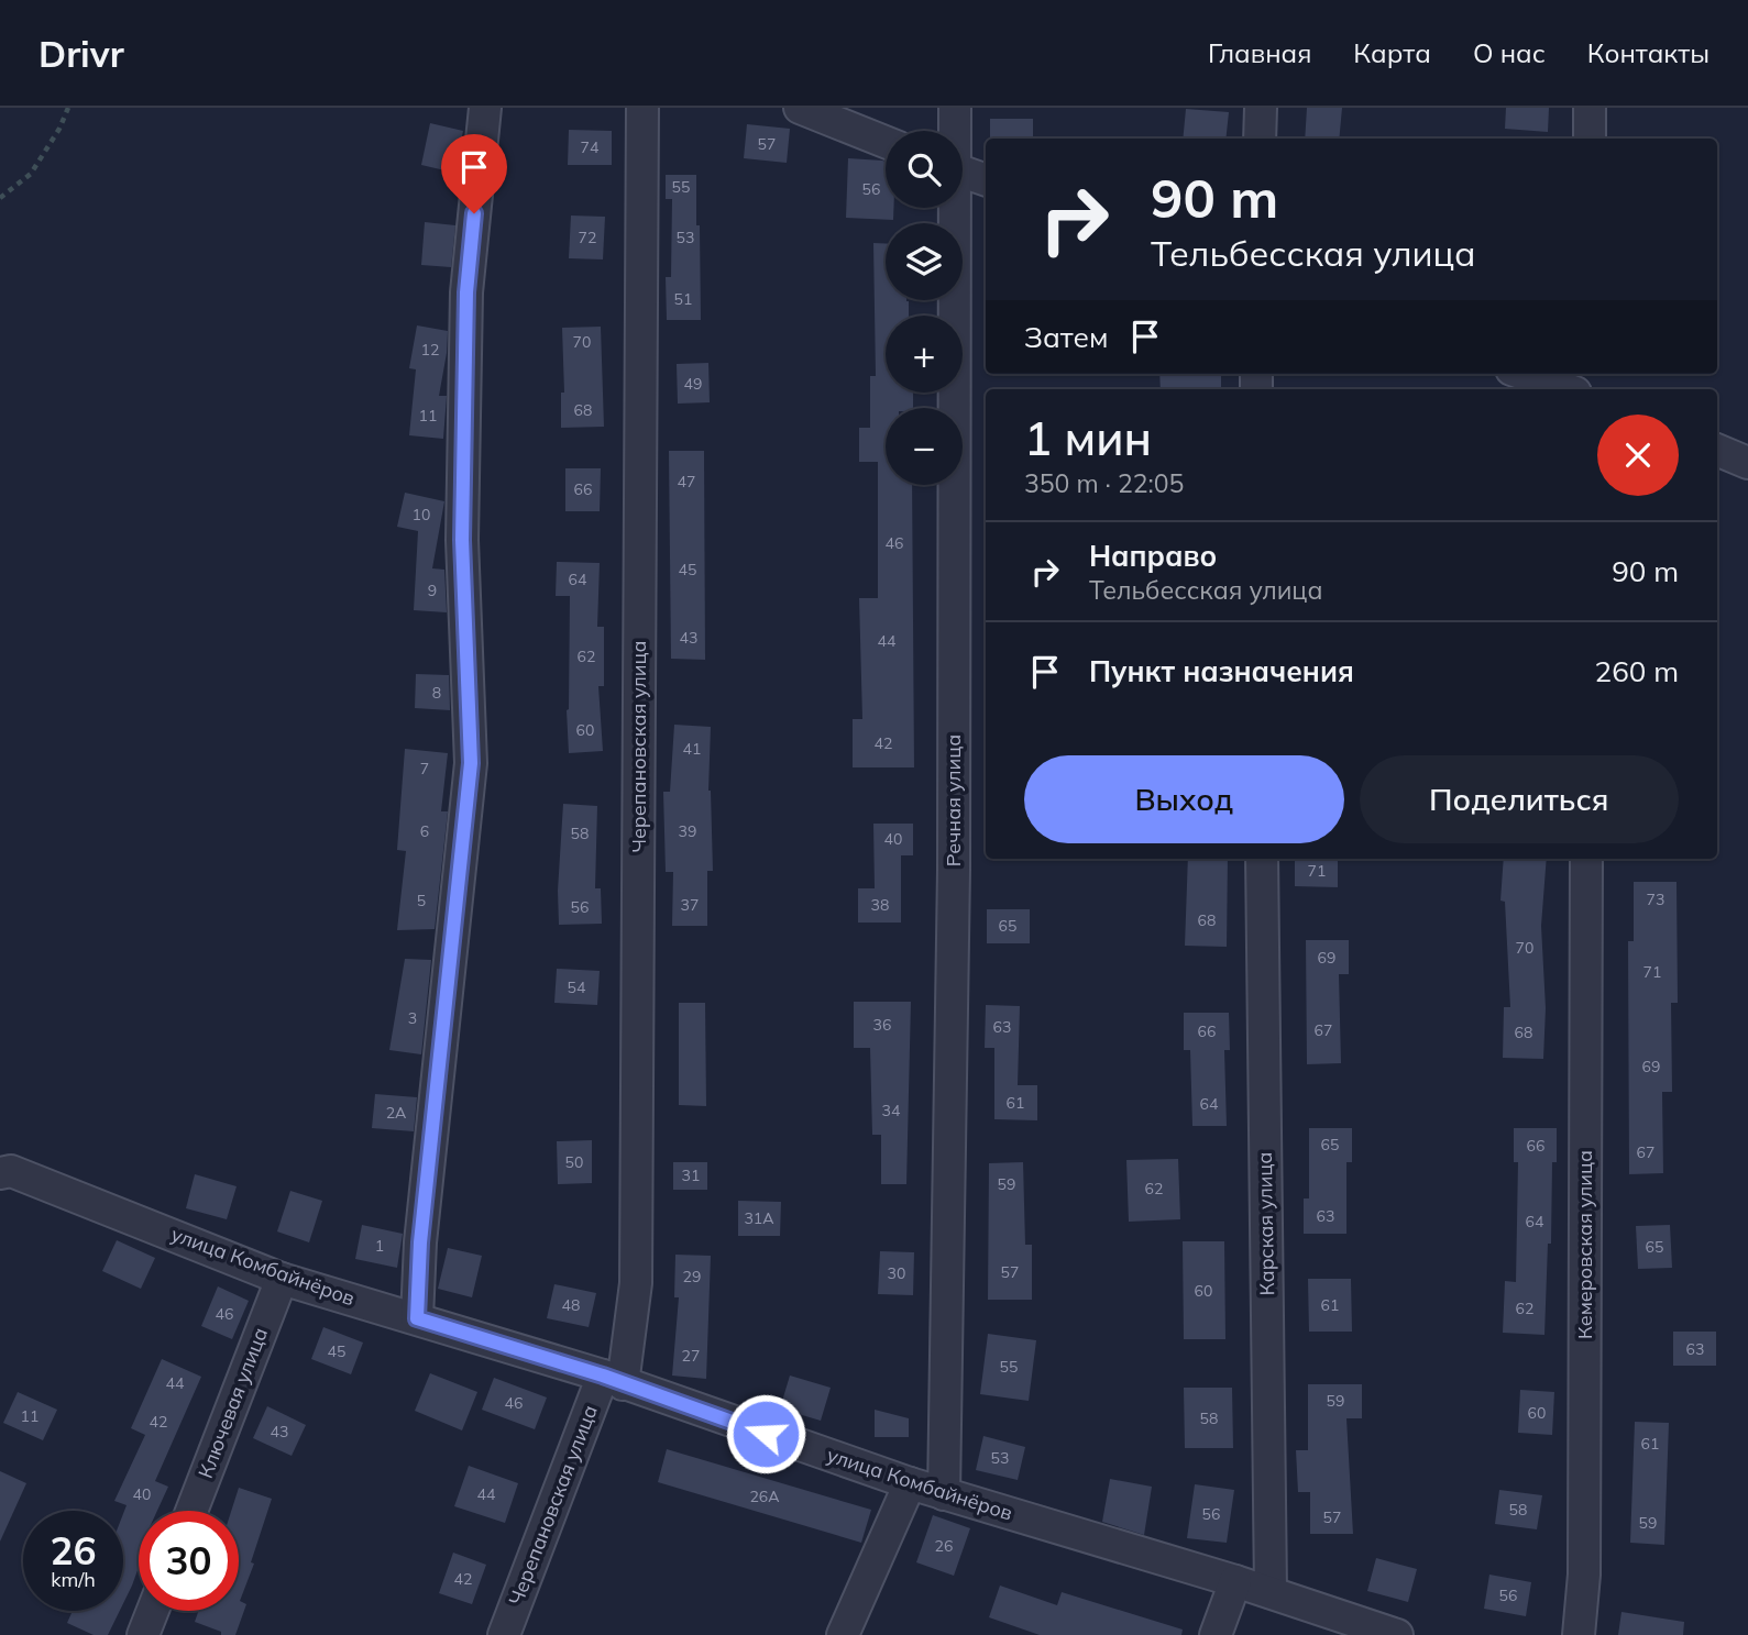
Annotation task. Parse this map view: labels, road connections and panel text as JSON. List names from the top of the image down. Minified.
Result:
{"streets":{"street":["Черепановская улица","Речная улица","Карская улица","Кемеровская улица","улица Комбайнёров","Ключевая улица"]},"crossings":[["Черепановская улица","улица Комбайнёров"],["Речная улица","улица Комбайнёров"],["Карская улица","улица Комбайнёров"],["улица Комбайнёров","Ключевая улица"]],"house_numbers":["57","74","55","56","72","53","51","70","12","49","68","11","47","66","10","46","45","64","9","43","44","62","8","60","42","41","7","6","39","58","40","71","73","5","37","38","56","68","65","70","69","71","54","3","36","63","67","66","68","69","61","64","34","2А","65","66","67","50","31","59","62","63","31А","64","1","65","57","30","29","60","48","61","62","46","63","45","27","55","44","59","46","60","11","58","42","43","61","53","40","44","26А","58","56","57","59","26","42","56"],"page":{"header":"Drivr","nav":["Главная","Карта","О нас","Контакты"],"map_buttons":["+","−"],"turn":["90 m","Тельбесская улица"],"then":"Затем","heading":["1 мин","350 m · 22:05"],"list":[{"name":"Направо","note":"Тельбесская улица","value":"90 m"},{"name":"Пункт назначения","value":"260 m"}],"buttons":["Выход","Поделиться"],"speed":"26 km/h","limit":"30"}}
